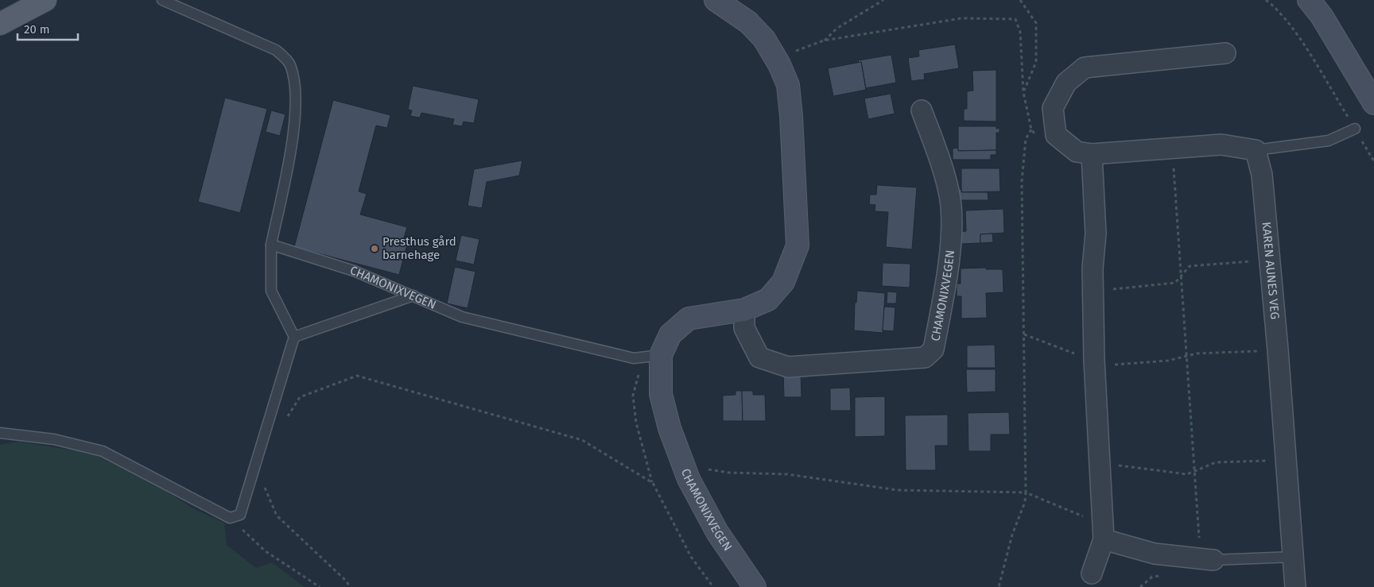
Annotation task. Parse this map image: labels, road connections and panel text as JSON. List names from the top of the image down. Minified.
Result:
{"streets":{"street":["KAREN AUNES VEG","CHAMONIXVEGEN"]},"places":["Presthus gård barnehage"],"scale_bar":"20 m"}
